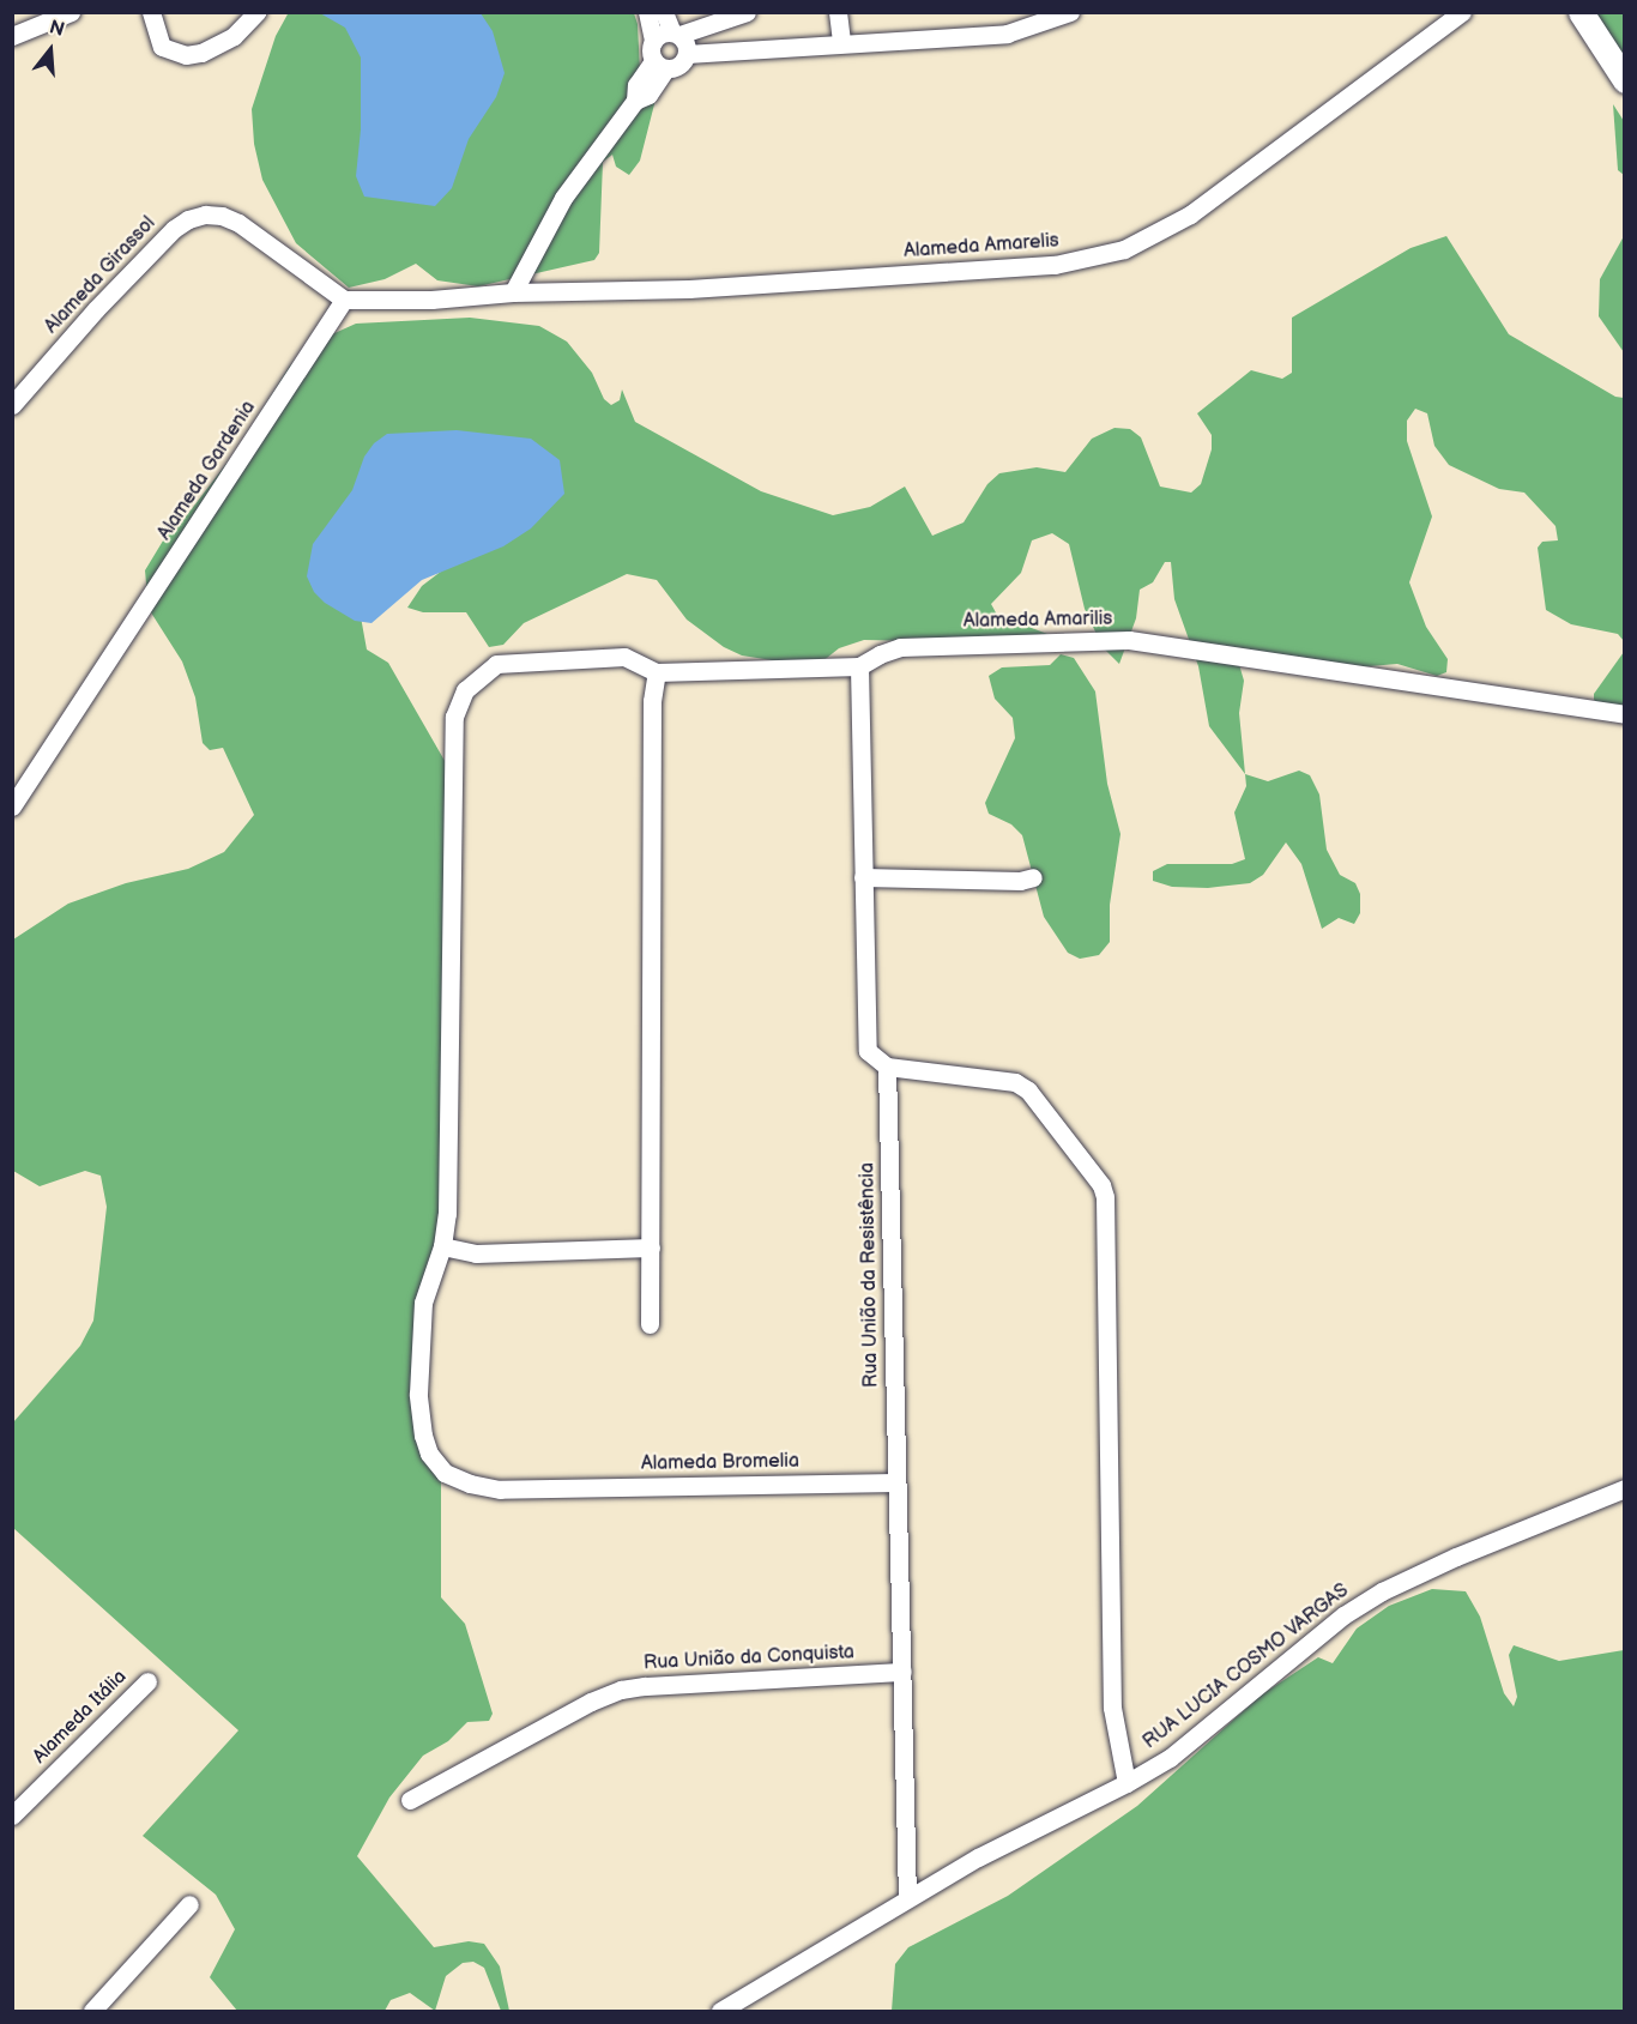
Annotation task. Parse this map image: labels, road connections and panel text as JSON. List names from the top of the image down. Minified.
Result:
{"streets":{"street":["Alameda Amarelis","Alameda Girassol","Alameda Gardenia","Alameda Amarilis","Rua União da Resistência","Alameda Bromelia","Rua União da Conquista","RUA LUCIA COSMO VARGAS","Alameda Itália"]},"crossings":[["Alameda Girassol","Alameda Gardenia"],["Alameda Amarilis","Alameda Bromelia"],["Rua União da Resistência","Alameda Bromelia"]],"north":"top"}
